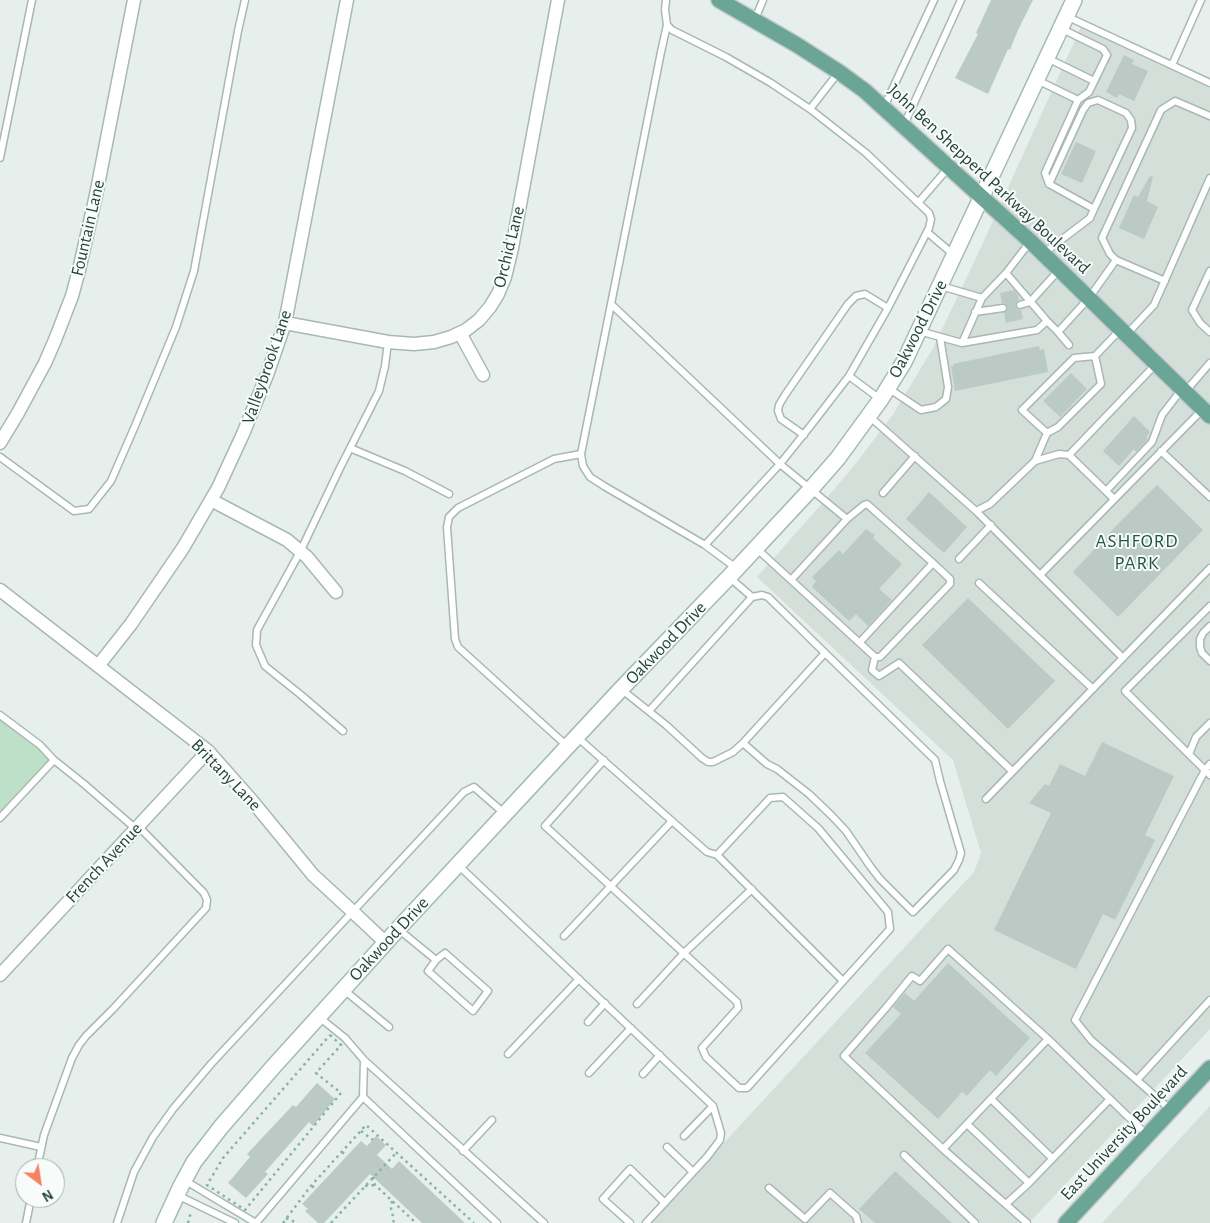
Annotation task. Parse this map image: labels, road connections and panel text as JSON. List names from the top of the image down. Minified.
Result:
{"streets":{"main road":["John Ben Shepperd Parkway Boulevard","East University Boulevard"],"street":["Fountain Lane","Orchid Lane","Oakwood Drive","Valleybrook Lane","Brittany Lane","French Avenue"]},"crossings":[["John Ben Shepperd Parkway Boulevard","Oakwood Drive"],["Orchid Lane","Valleybrook Lane"],["Oakwood Drive","Brittany Lane"],["Valleybrook Lane","Brittany Lane"],["Brittany Lane","French Avenue"]],"districts":["ASHFORD PARK"],"north":"bottom right"}
